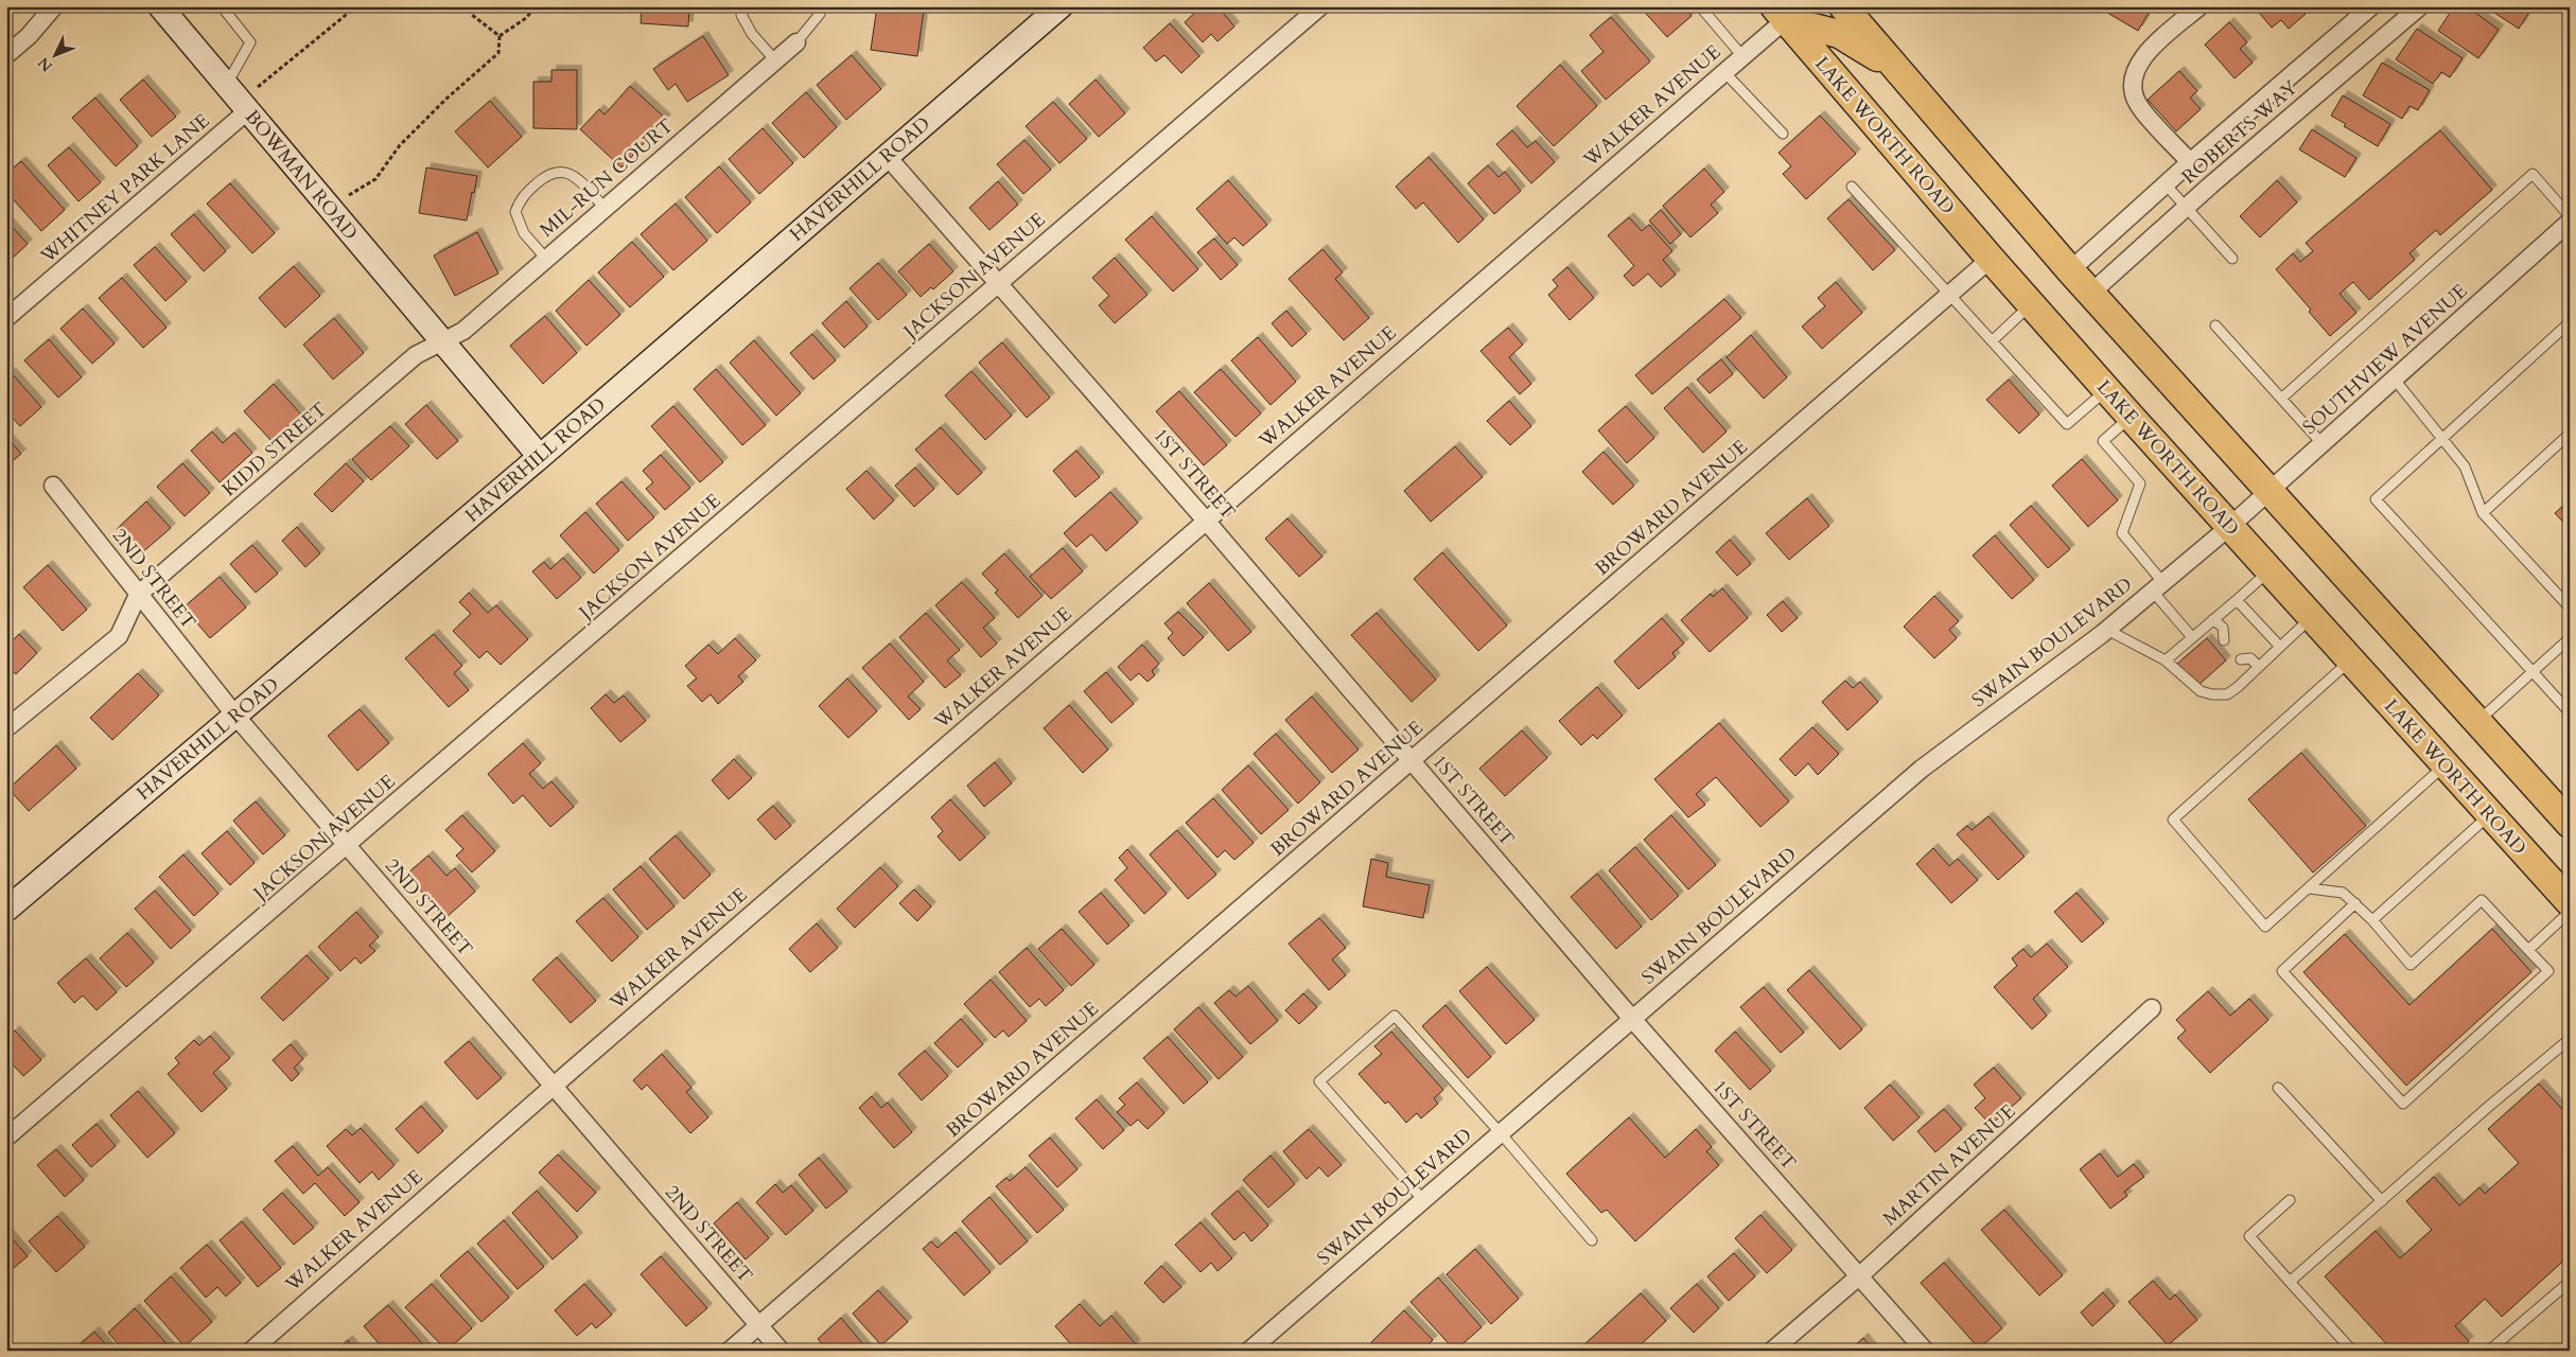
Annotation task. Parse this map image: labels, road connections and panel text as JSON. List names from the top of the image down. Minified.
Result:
{"streets":{"main road":["LAKE WORTH ROAD"],"street":["WALKER AVENUE","ROBERTS WAY","BOWMAN ROAD","MIL-RUN COURT","HAVERHILL ROAD","WHITNEY PARK LANE","JACKSON AVENUE","SOUTHVIEW AVENUE","KIDD STREET","1ST STREET","BROWARD AVENUE","2ND STREET","SWAIN BOULEVARD","MARTIN AVENUE"]},"crossings":[["WALKER AVENUE","LAKE WORTH ROAD"],["WALKER AVENUE","1ST STREET"],["WALKER AVENUE","2ND STREET"],["LAKE WORTH ROAD","SOUTHVIEW AVENUE"],["LAKE WORTH ROAD","BROWARD AVENUE"],["LAKE WORTH ROAD","SWAIN BOULEVARD"],["BOWMAN ROAD","MIL-RUN COURT"],["BOWMAN ROAD","HAVERHILL ROAD"],["BOWMAN ROAD","WHITNEY PARK LANE"],["BOWMAN ROAD","KIDD STREET"],["MIL-RUN COURT","KIDD STREET"],["HAVERHILL ROAD","1ST STREET"],["HAVERHILL ROAD","2ND STREET"],["JACKSON AVENUE","1ST STREET"],["JACKSON AVENUE","2ND STREET"],["SOUTHVIEW AVENUE","SWAIN BOULEVARD"],["KIDD STREET","2ND STREET"],["1ST STREET","BROWARD AVENUE"],["1ST STREET","SWAIN BOULEVARD"],["1ST STREET","MARTIN AVENUE"],["BROWARD AVENUE","2ND STREET"]],"north":"bottom left"}
